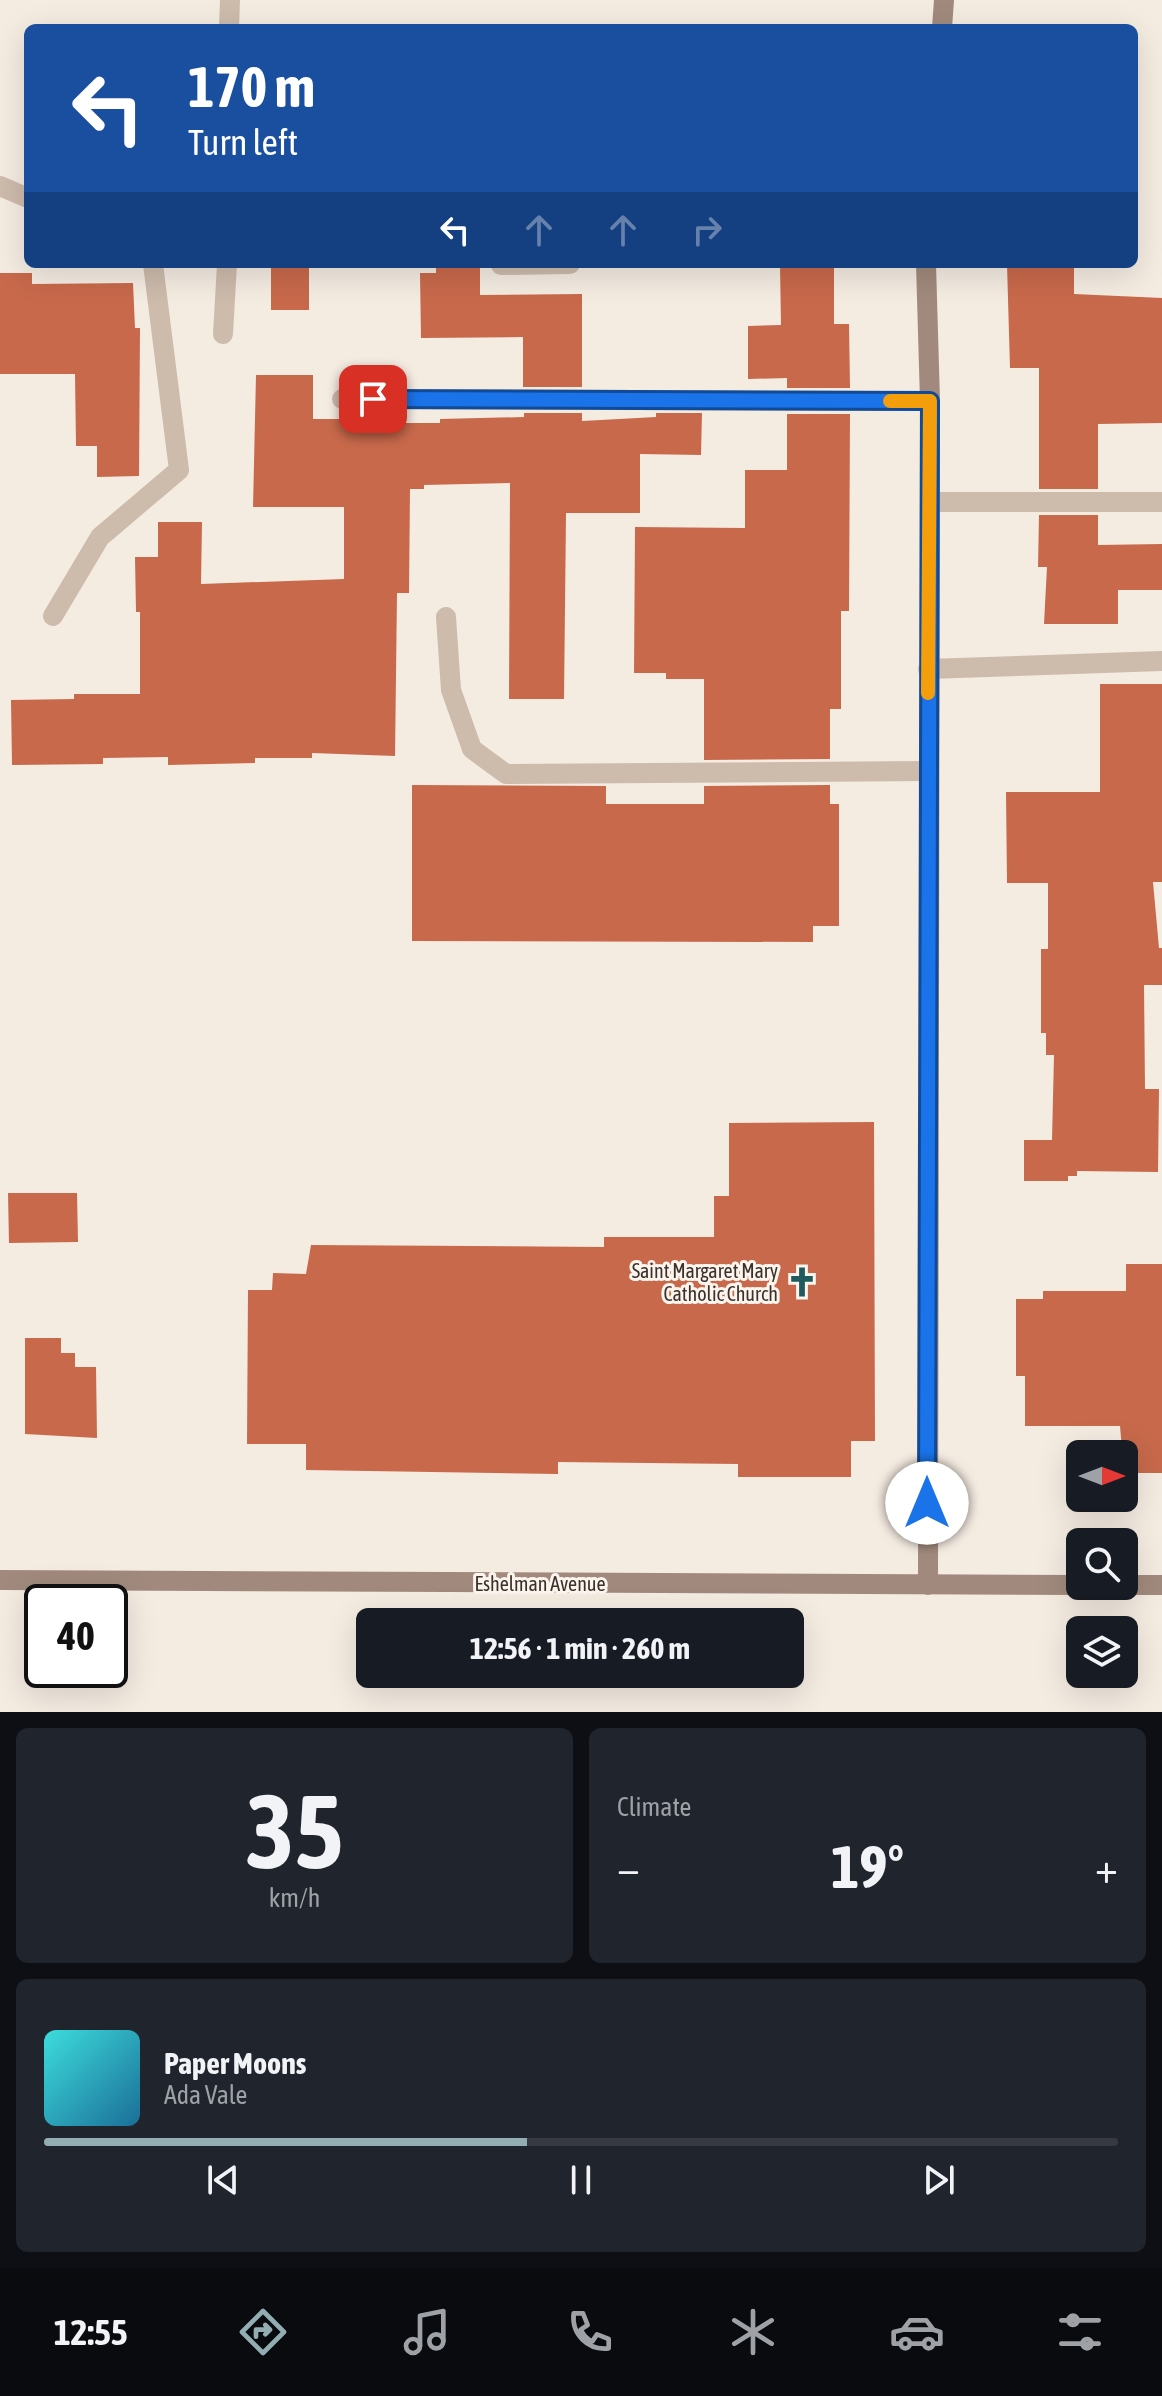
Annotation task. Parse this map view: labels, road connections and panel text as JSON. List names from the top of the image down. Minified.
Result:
{"streets":{"street":["Eshelman Avenue"]},"places":{"church":["Saint Margaret Mary Catholic Church"]},"north":"right","page":{"turn":["170 m","Turn left"],"limit":"40","trip":"12:56 · 1 min · 260 m","tile":[["35","km/h"],"Climate"],"heat":["−","19°","+"],"song":["Paper Moons","Ada Vale"],"tabs":"12:55"}}
